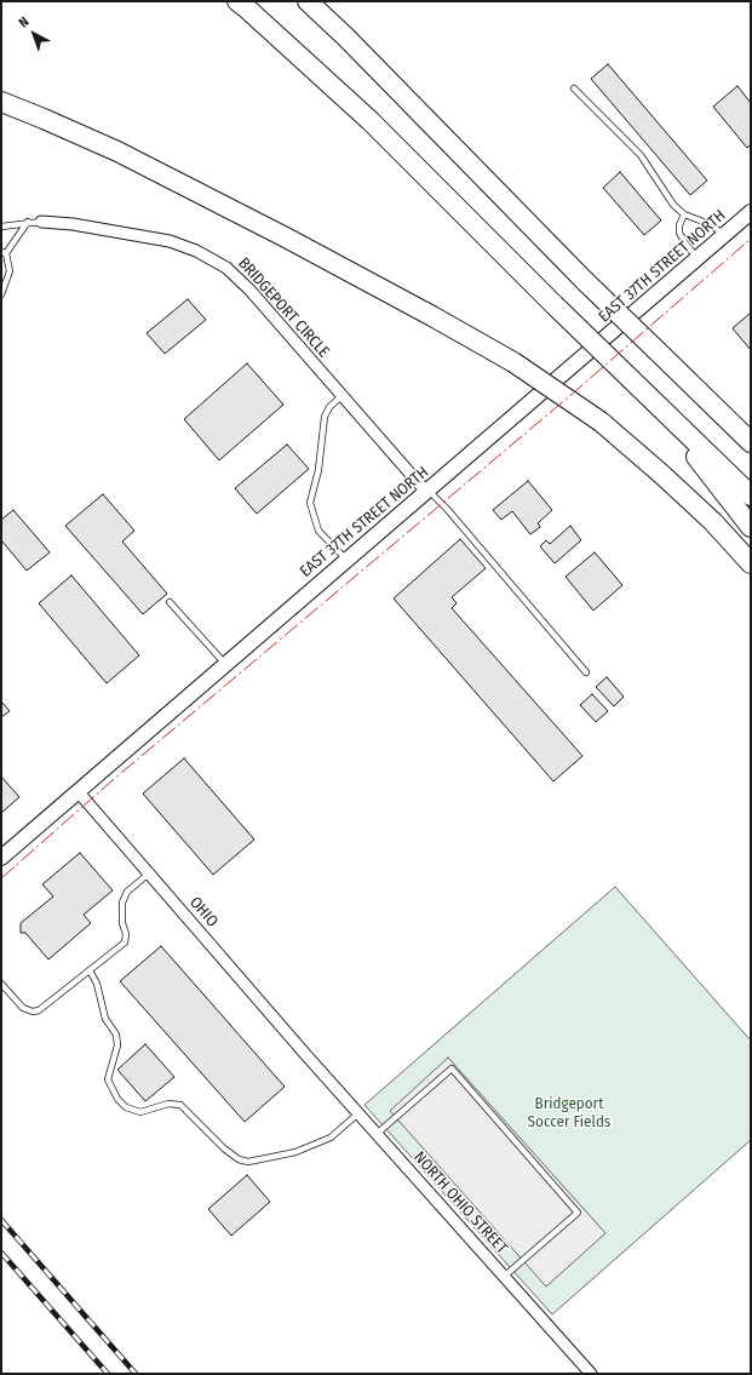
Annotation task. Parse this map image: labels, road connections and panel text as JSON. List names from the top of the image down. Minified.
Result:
{"streets":{"main road":["EAST 37TH STREET NORTH"],"street":["BRIDGEPORT CIRCLE","OHIO","NORTH OHIO STREET"]},"crossings":[["EAST 37TH STREET NORTH","BRIDGEPORT CIRCLE"],["EAST 37TH STREET NORTH","OHIO"],["OHIO","NORTH OHIO STREET"]],"parks":["Bridgeport Soccer Fields"],"north":"top left"}
